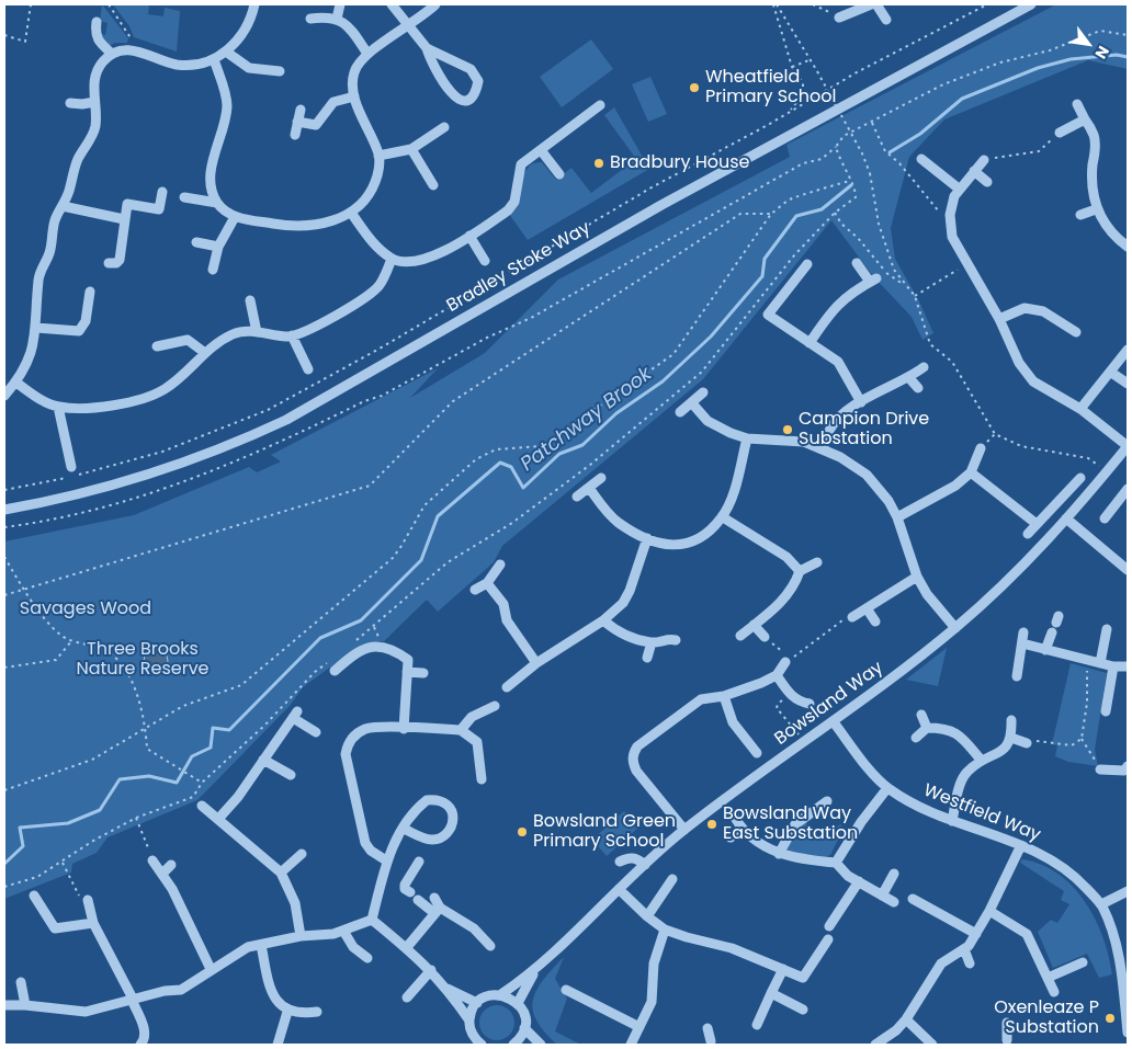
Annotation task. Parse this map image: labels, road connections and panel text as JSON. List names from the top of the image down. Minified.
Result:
{"streets":{"street":["Bradley Stoke Way","Bowsland Way","Westfield Way"]},"crossings":[["Bowsland Way","Westfield Way"]],"water":["Patchway Brook"],"parks":["Savages Wood","Three Brooks Nature Reserve"],"places":["Wheatfield Primary School","Bradbury House","Campion Drive Substation","Bowsland Way East Substation","Bowsland Green Primary School","Oxenleaze P Substation"],"north":"bottom right"}
